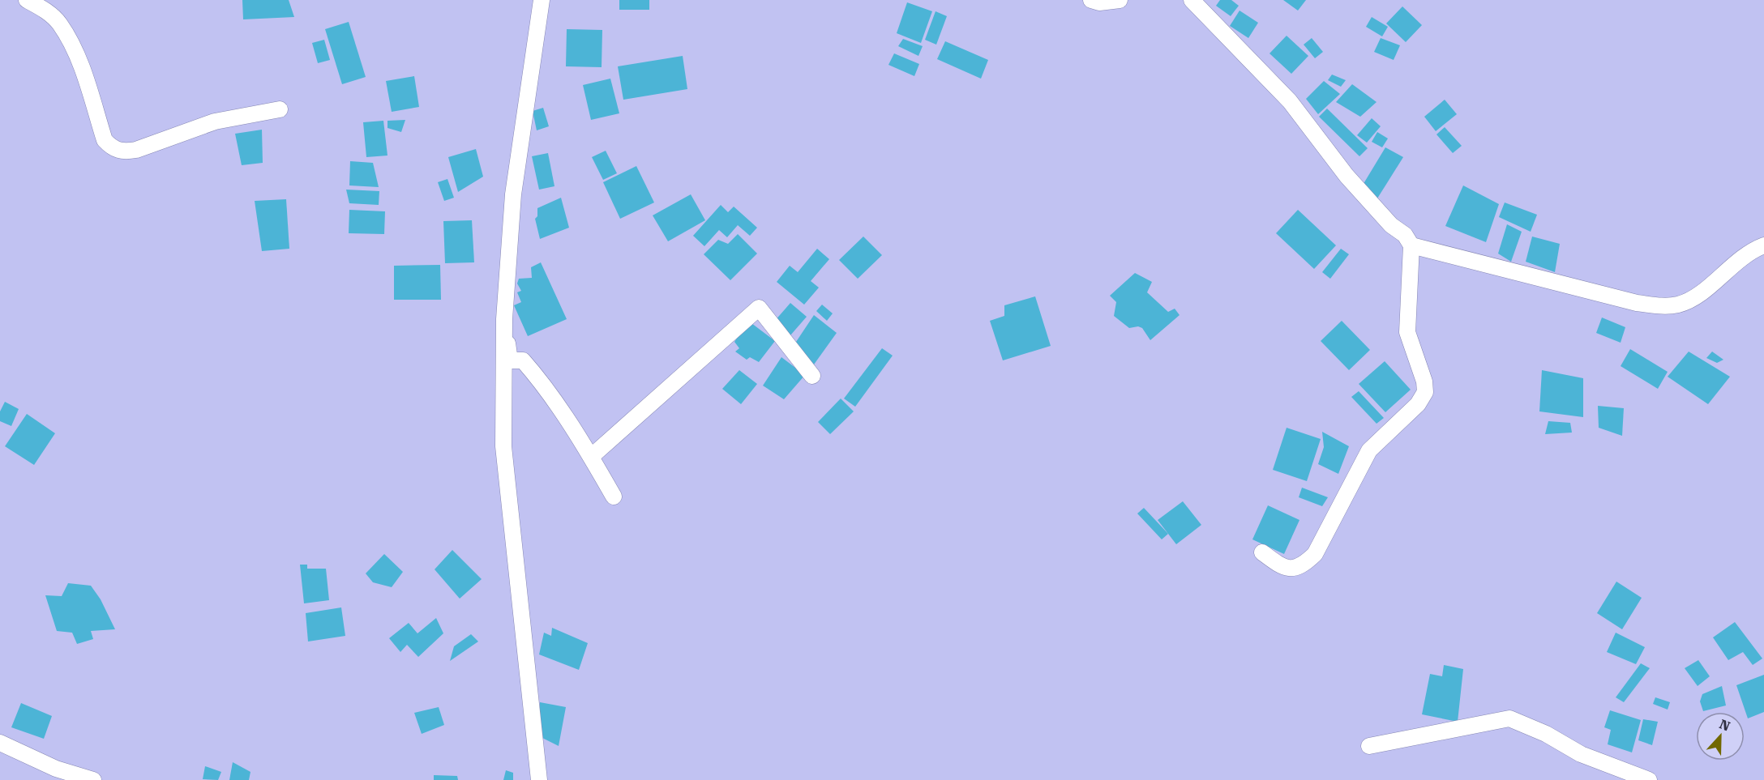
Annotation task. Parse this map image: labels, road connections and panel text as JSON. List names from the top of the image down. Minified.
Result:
{"north":"top"}
